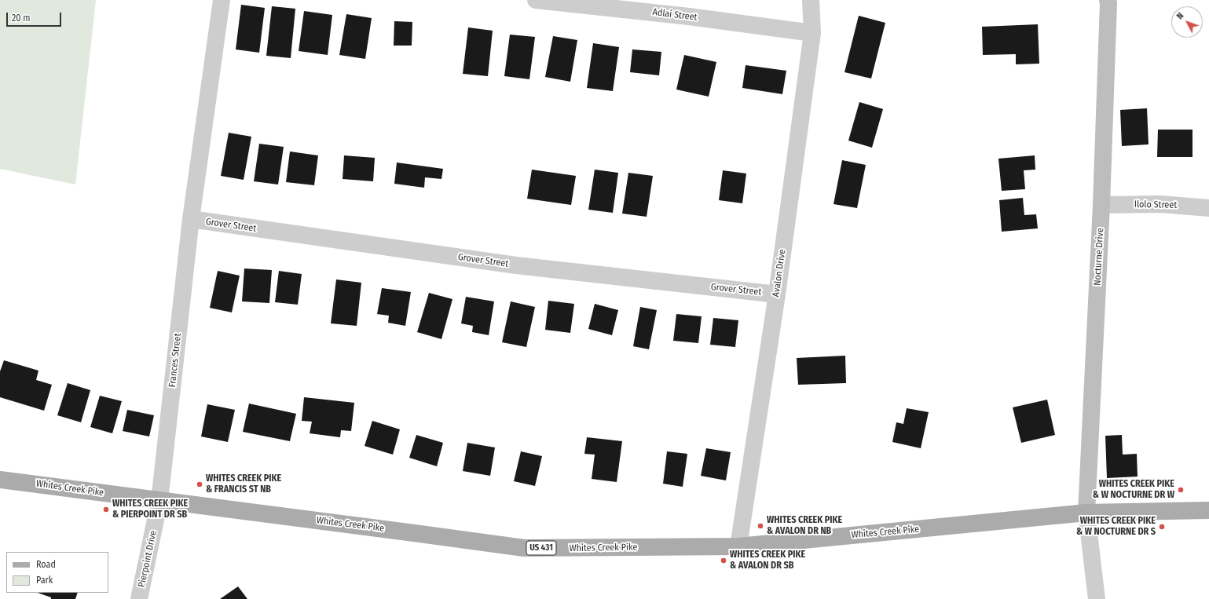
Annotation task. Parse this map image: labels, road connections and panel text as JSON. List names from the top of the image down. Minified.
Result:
{"streets":{"main road":["Whites Creek Pike","US 431"],"street":["Adlai Street","Ilolo Street","Grover Street","Nocturne Drive","Avalon Drive","Frances Street","Pierpoint Drive"]},"crossings":[["Adlai Street","Avalon Drive"],["Ilolo Street","Nocturne Drive"],["Grover Street","Avalon Drive"],["Grover Street","Frances Street"],["Nocturne Drive","Whites Creek Pike"],["Avalon Drive","Whites Creek Pike"],["Frances Street","Whites Creek Pike"],["Frances Street","Pierpoint Drive"],["Whites Creek Pike","Pierpoint Drive"]],"places":["WHITES CREEK PIKE & FRANCIS ST NB","WHITES CREEK PIKE & W NOCTURNE DR W","WHITES CREEK PIKE & PIERPOINT DR SB","WHITES CREEK PIKE & AVALON DR NB","WHITES CREEK PIKE & W NOCTURNE DR S","WHITES CREEK PIKE & AVALON DR SB"],"legend":["Road","Park"],"scale_bar":"20 m","north":"top left"}
